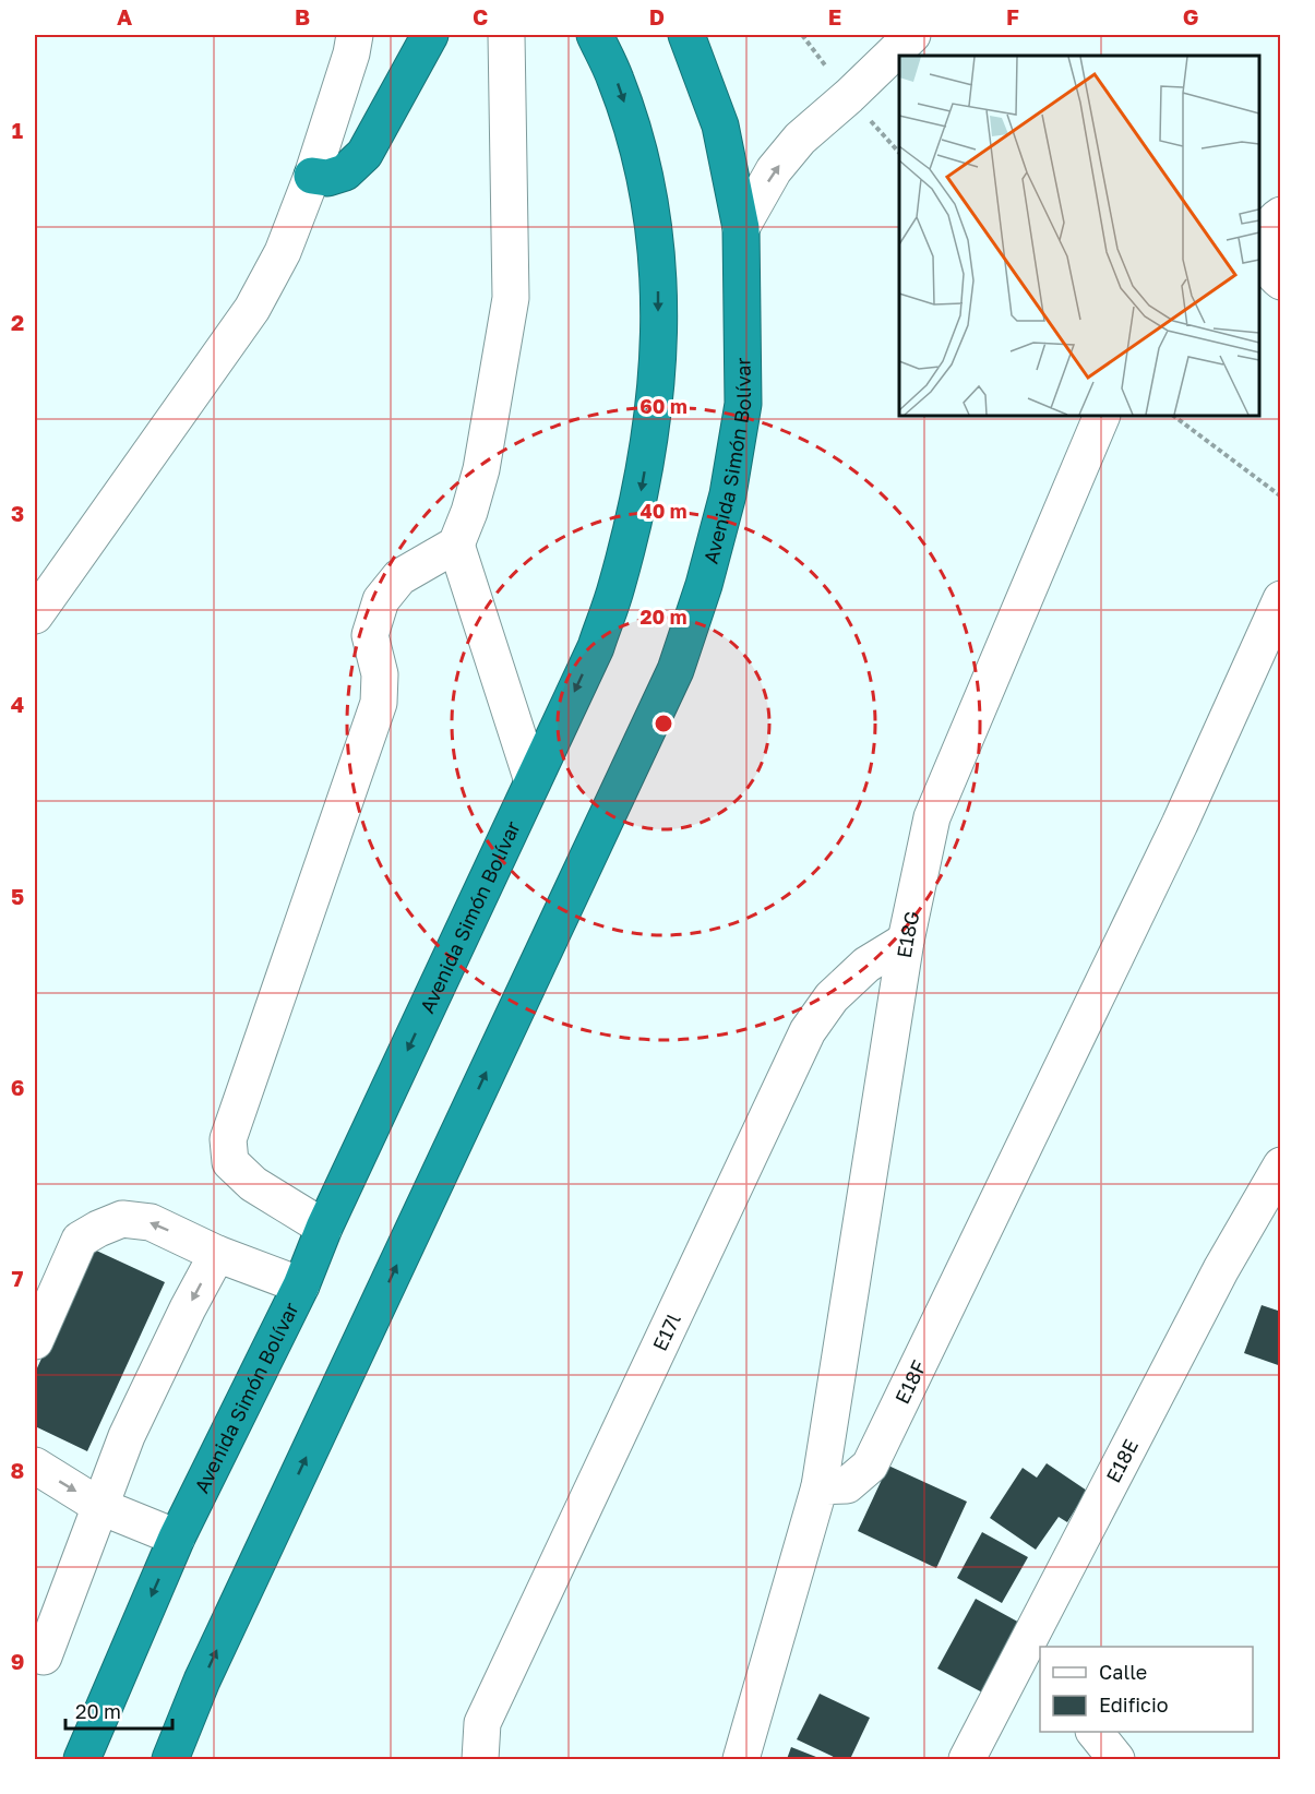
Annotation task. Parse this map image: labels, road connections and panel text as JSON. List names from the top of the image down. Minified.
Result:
{"streets":{"highway":["Avenida Simón Bolívar"],"street":["E18G","E17l","E18F","E18E"]},"crossings":[["E18G","E17l"],["E18G","E18F"]],"legend":["Calle","Edificio"],"scale_bar":"20 m","grid":{"columns":["A","B","C","D","E","F","G"],"rows":["1","2","3","4","5","6","7","8","9"]},"rings":["60 m","40 m","20 m"]}
